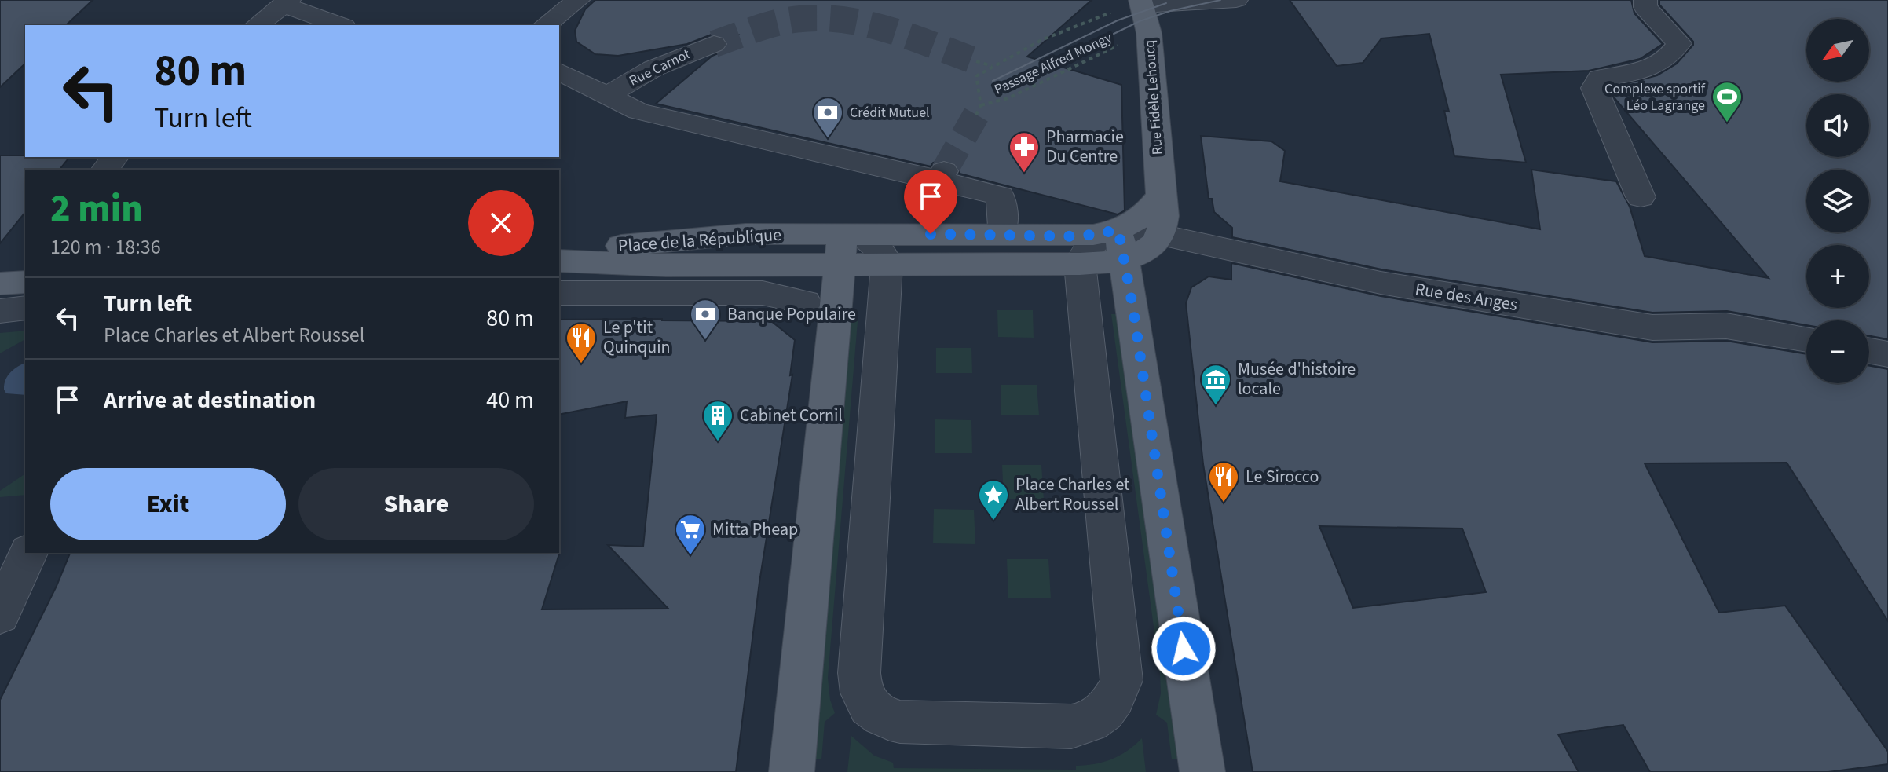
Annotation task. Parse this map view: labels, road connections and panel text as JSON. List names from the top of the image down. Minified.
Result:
{"streets":{"main road":["Rue Fidèle Lehoucq","Place de la République"],"street":["Rue Carnot","Rue des Anges"],"path":["Passage Alfred Mongy"]},"crossings":[["Rue Fidèle Lehoucq","Rue des Anges"]],"places":{"sports":["Complexe sportif Léo Lagrange"],"bank":["Crédit Mutuel","Banque Populaire"],"pharmacy":["Pharmacie Du Centre"],"restaurant":["Le p'tit Quinquin","Le Sirocco"],"museum":["Musée d'histoire locale"],"building":["Cabinet Cornil"],"place":["Place Charles et Albert Roussel"],"supermarket":["Mitta Pheap"]},"north":"bottom left","page":{"map_buttons":["+","−"],"turn":["80 m","Turn left"],"heading":["2 min","120 m · 18:36"],"list":[{"name":"Turn left","note":"Place Charles et Albert Roussel","value":"80 m"},{"name":"Arrive at destination","value":"40 m"}],"buttons":["Exit","Share"]}}
